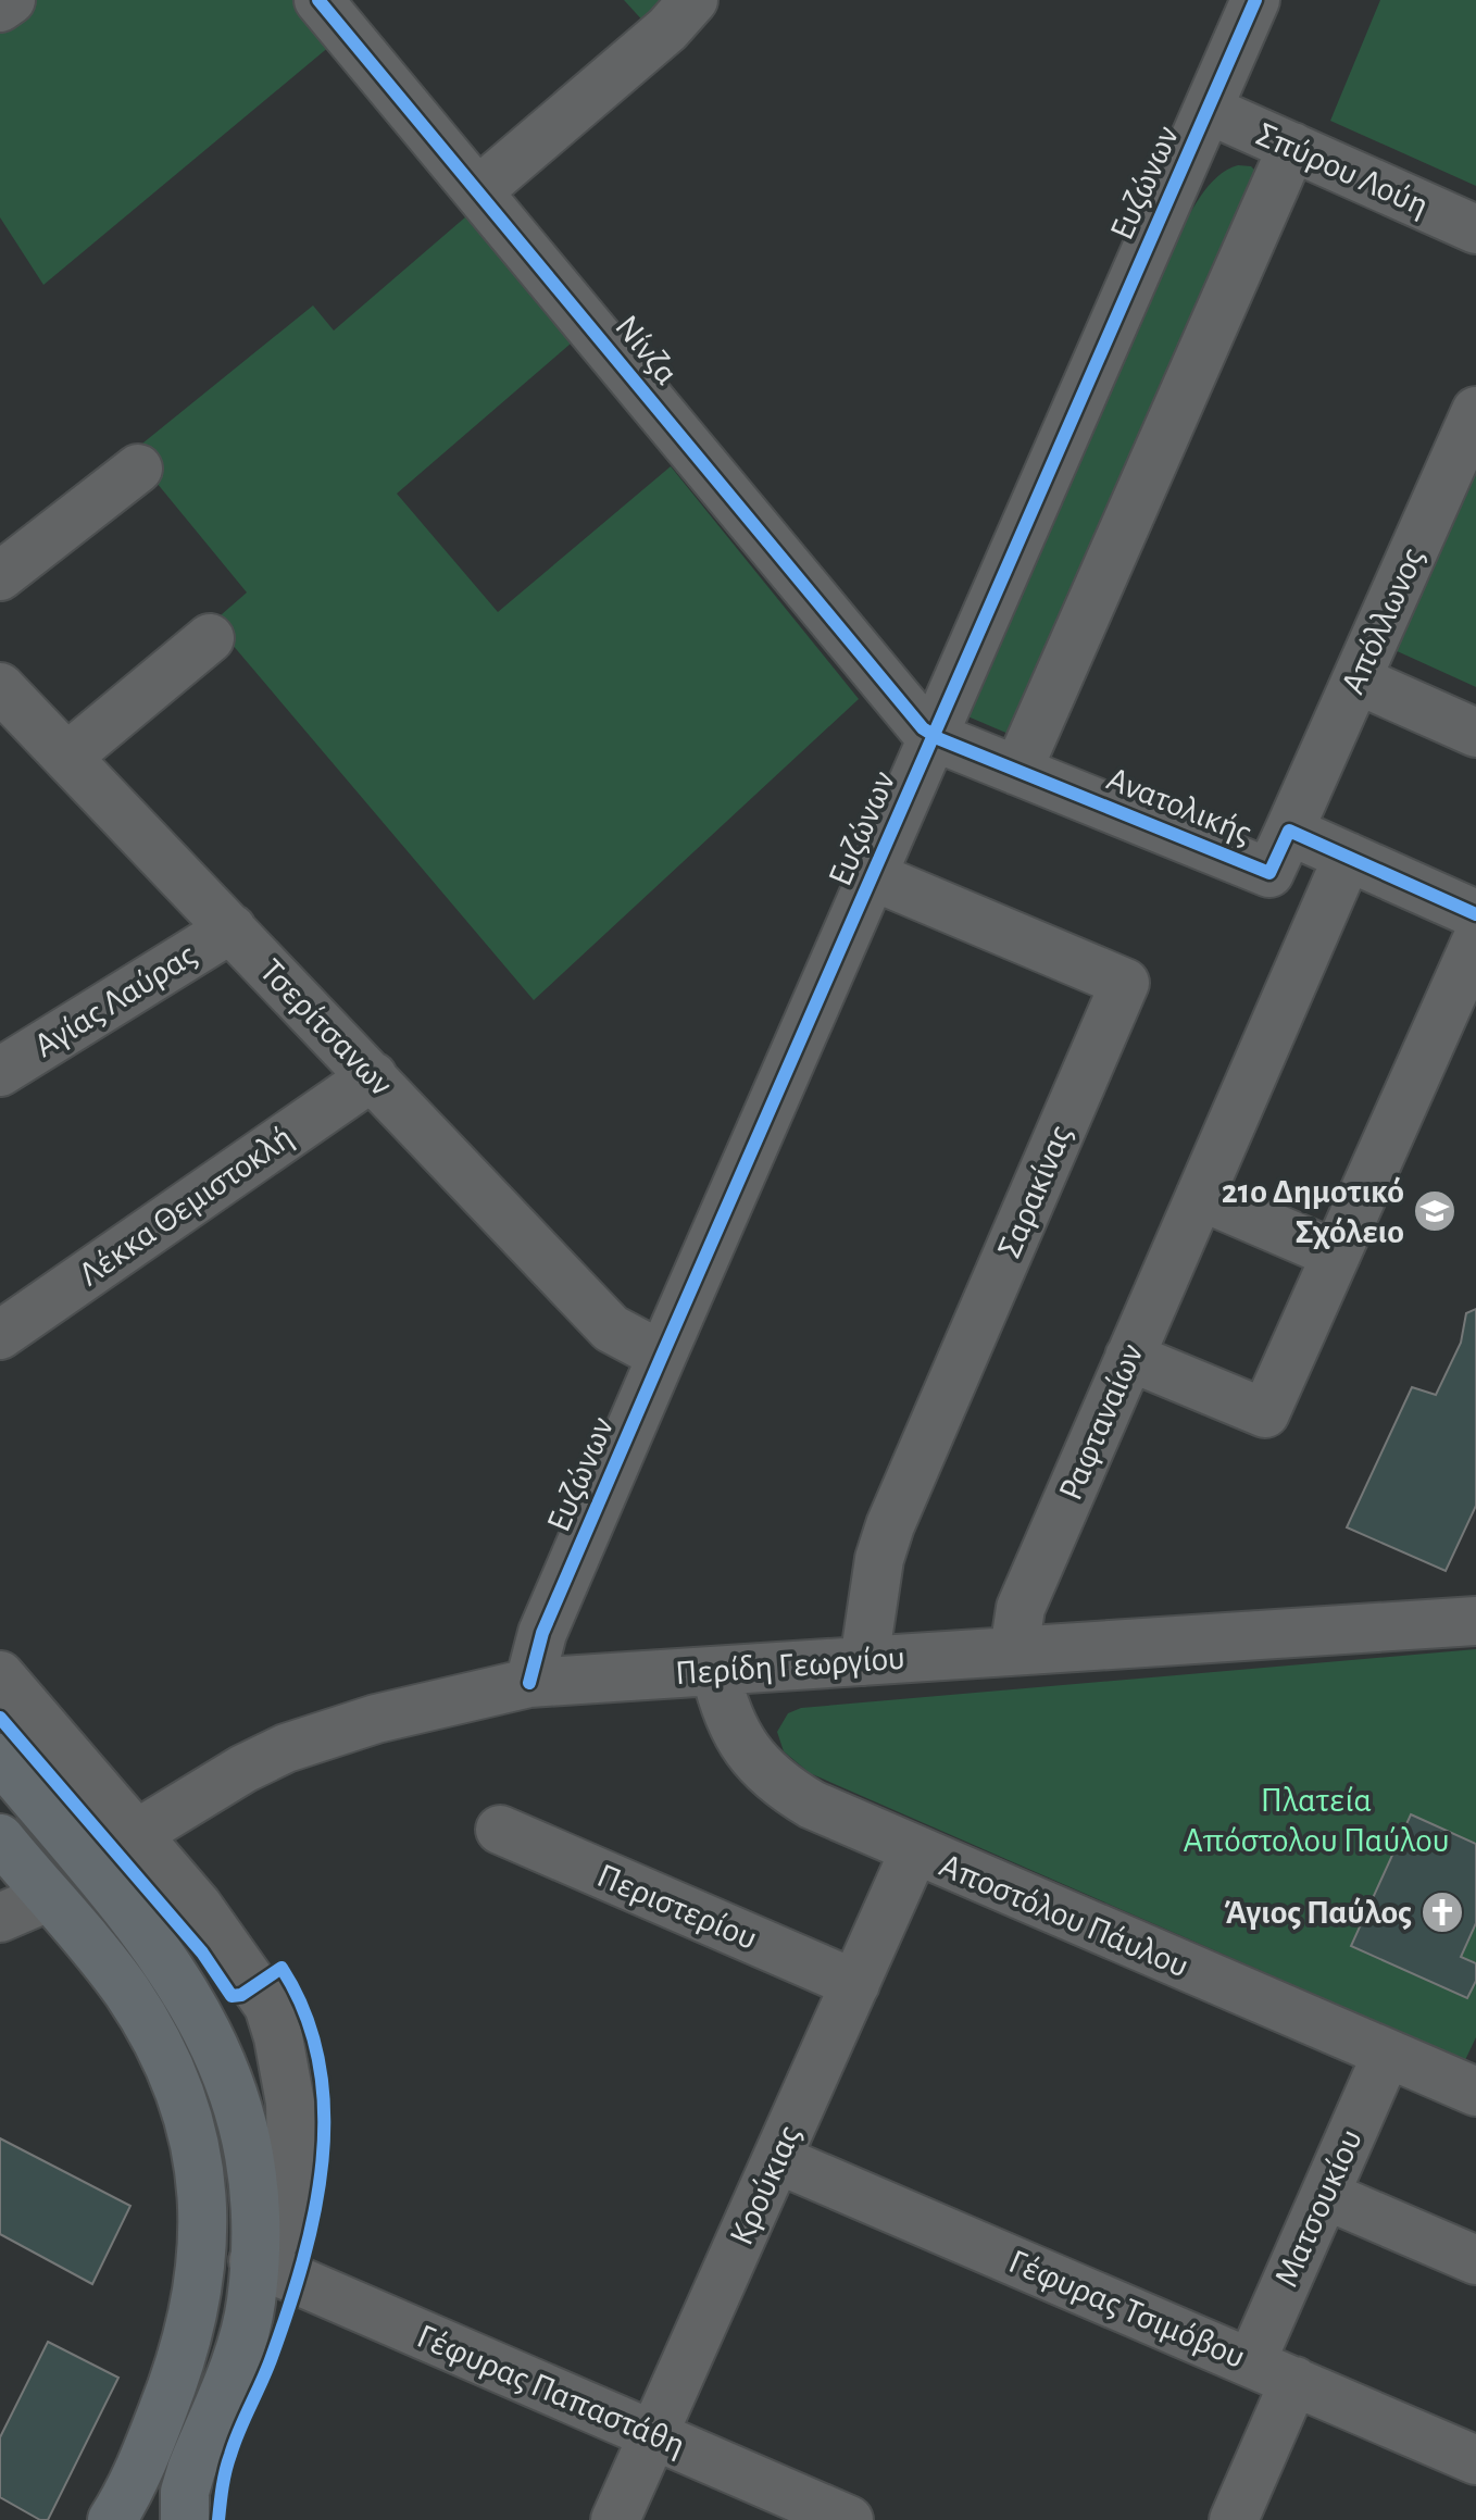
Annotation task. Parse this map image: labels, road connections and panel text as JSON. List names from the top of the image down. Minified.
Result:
{"streets":{"street":["Σπύρου Λούη","Ευζώνων","Νίνζα","Απόλλωνος","Ανατολικής","Αγίας Λαύρας","Τσερίτσανων","Σαρακίνας","Λέκκα Θεμιστοκλή","Ραφταναίων","Περίδη Γεωργίου","Περιστερίου","Αποστόλου Πάυλου","Κρούκιας","Ματσουκίου","Γέφυρας Τσιμόβου","Γέφυρας Παπαστάθη"]},"crossings":[["Σπύρου Λούη","Ευζώνων"],["Ευζώνων","Νίνζα"],["Ευζώνων","Ανατολικής"],["Ευζώνων","Τσερίτσανων"],["Ευζώνων","Σαρακίνας"],["Ευζώνων","Περίδη Γεωργίου"],["Νίνζα","Ανατολικής"],["Απόλλωνος","Ανατολικής"],["Ανατολικής","Ραφταναίων"],["Αγίας Λαύρας","Τσερίτσανων"],["Τσερίτσανων","Λέκκα Θεμιστοκλή"],["Σαρακίνας","Περίδη Γεωργίου"],["Ραφταναίων","Περίδη Γεωργίου"],["Περίδη Γεωργίου","Αποστόλου Πάυλου"],["Περιστερίου","Κρούκιας"],["Αποστόλου Πάυλου","Κρούκιας"],["Αποστόλου Πάυλου","Ματσουκίου"],["Κρούκιας","Γέφυρας Τσιμόβου"],["Κρούκιας","Γέφυρας Παπαστάθη"],["Ματσουκίου","Γέφυρας Τσιμόβου"]],"parks":["Πλατεία Απόστολου Παύλου"],"places":{"school or university":["21ο Δημοτικό Σχόλειο"],"church":["Άγιος Παύλος"]}}
